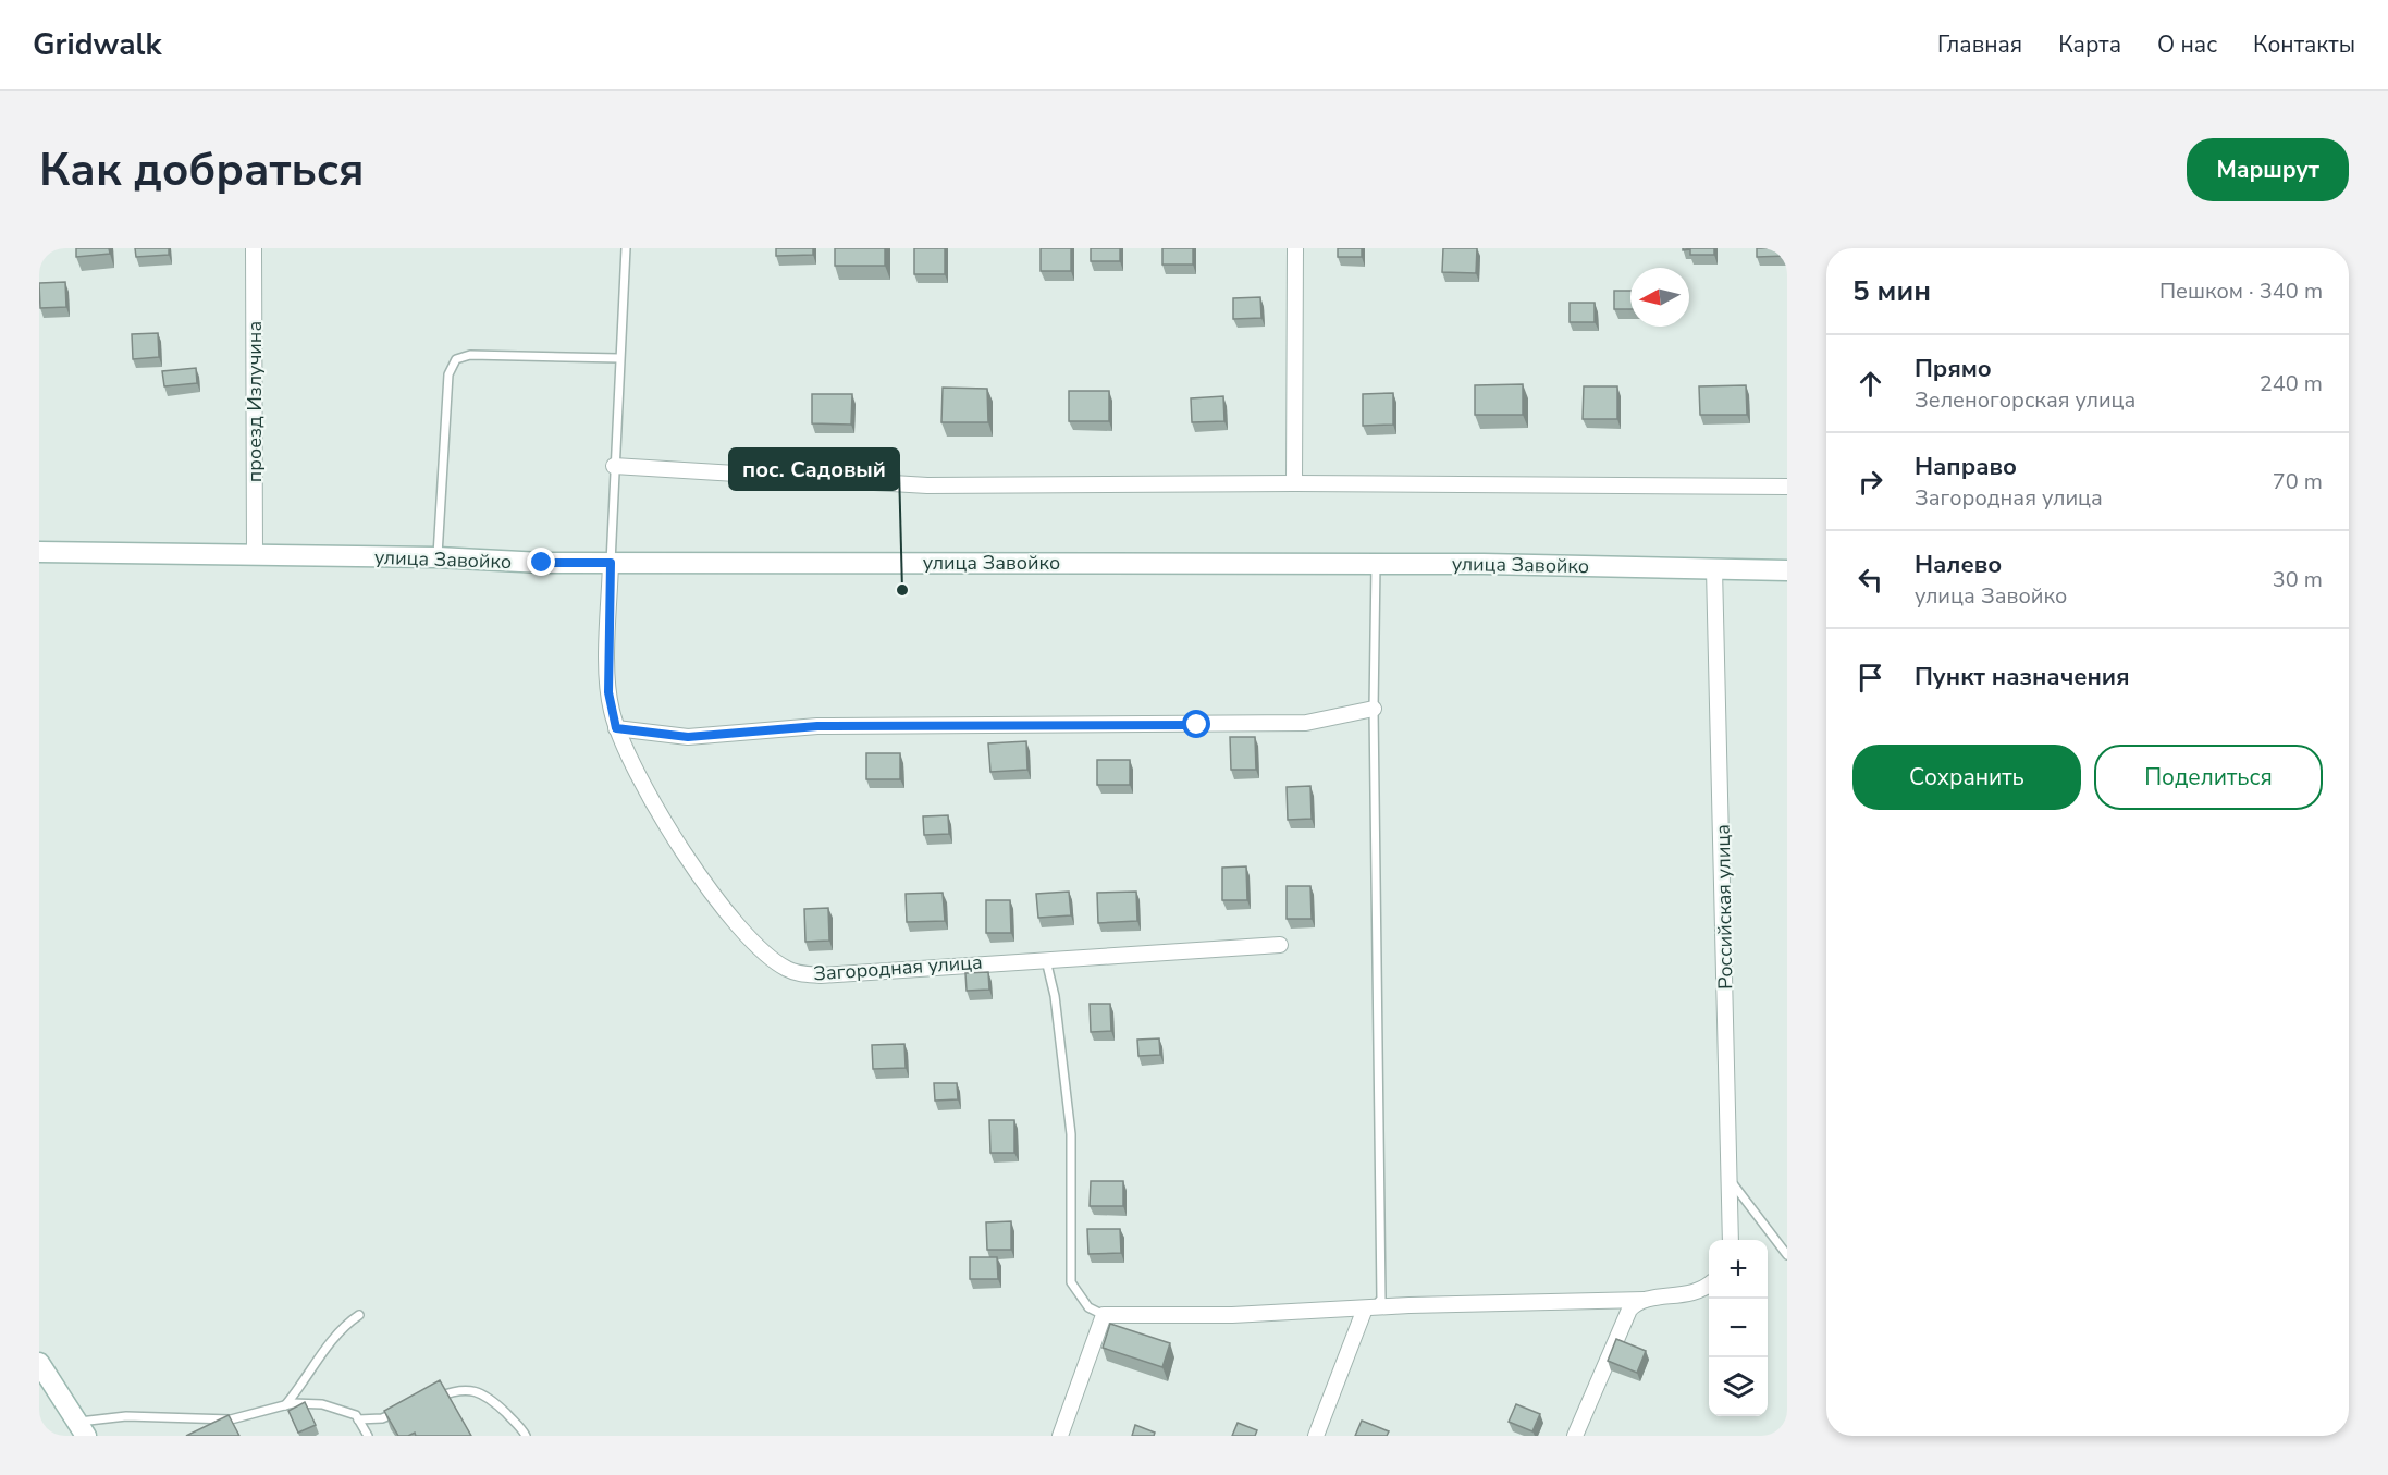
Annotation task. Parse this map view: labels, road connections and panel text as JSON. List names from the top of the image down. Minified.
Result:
{"streets":{"main road":["улица Завойко"],"street":["проезд Излучина","Российская улица","Загородная улица"]},"crossings":[["проезд Излучина","улица Завойко"],["улица Завойко","Российская улица"],["улица Завойко","Загородная улица"]],"places":["пос. Садовый"],"north":"left","page":{"header":"Gridwalk","nav":["Главная","Карта","О нас","Контакты"],"buttons":["Маршрут",["Сохранить","Поделиться"]],"title":"Как добраться","heading":["5 мин","Пешком · 340 m"],"list":[["Прямо","Зеленогорская улица","240 m"],["Направо","Загородная улица","70 m"],["Налево","улица Завойко","30 m"],"Пункт назначения"],"map_buttons":["+","−"]}}
